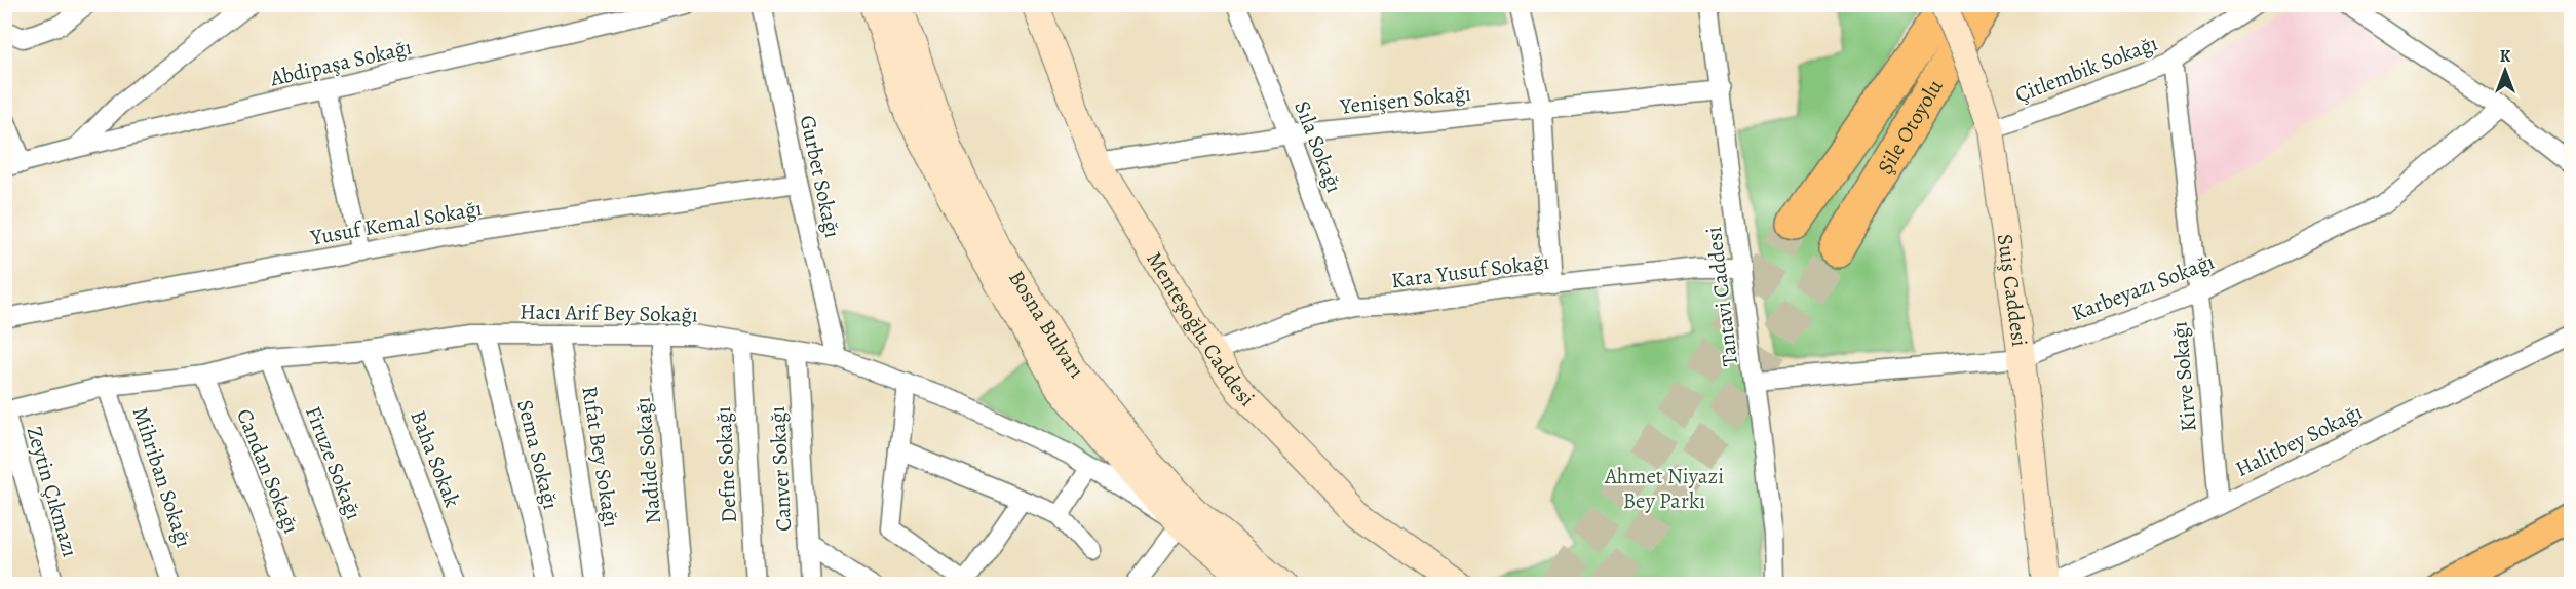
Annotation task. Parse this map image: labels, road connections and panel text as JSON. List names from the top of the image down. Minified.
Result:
{"streets":{"highway":["Şile Otoyolu"],"main road":["Suiş Caddesi","Bosna Bulvarı","Menteşoğlu Caddesi"],"street":["Abdipaşa Sokağı","Çitlembik Sokağı","Yenişen Sokağı","Sıla Sokağı","Gurbet Sokağı","Yusuf Kemal Sokağı","Kara Yusuf Sokağı","Karbeyazı Sokağı","Tantavi Caddesi","Hacı Arif Bey Sokağı","Kirve Sokağı","Halitbey Sokağı","Sema Sokağı","Rıfat Bey Sokağı","Baha Sokak","Nadide Sokağı","Firuze Sokağı","Defne Sokağı","Canver Sokağı","Candan Sokağı","Mihriban Sokağı","Zeytin Çıkmazı"]},"crossings":[["Çitlembik Sokağı","Suiş Caddesi"],["Çitlembik Sokağı","Kirve Sokağı"],["Yenişen Sokağı","Sıla Sokağı"],["Yenişen Sokağı","Tantavi Caddesi"],["Yenişen Sokağı","Menteşoğlu Caddesi"],["Sıla Sokağı","Kara Yusuf Sokağı"],["Gurbet Sokağı","Yusuf Kemal Sokağı"],["Gurbet Sokağı","Hacı Arif Bey Sokağı"],["Kara Yusuf Sokağı","Tantavi Caddesi"],["Kara Yusuf Sokağı","Menteşoğlu Caddesi"],["Karbeyazı Sokağı","Suiş Caddesi"],["Karbeyazı Sokağı","Tantavi Caddesi"],["Karbeyazı Sokağı","Kirve Sokağı"],["Suiş Caddesi","Halitbey Sokağı"],["Hacı Arif Bey Sokağı","Bosna Bulvarı"],["Hacı Arif Bey Sokağı","Sema Sokağı"],["Hacı Arif Bey Sokağı","Rıfat Bey Sokağı"],["Hacı Arif Bey Sokağı","Baha Sokak"],["Hacı Arif Bey Sokağı","Nadide Sokağı"],["Hacı Arif Bey Sokağı","Firuze Sokağı"],["Hacı Arif Bey Sokağı","Defne Sokağı"],["Hacı Arif Bey Sokağı","Canver Sokağı"],["Hacı Arif Bey Sokağı","Candan Sokağı"],["Hacı Arif Bey Sokağı","Mihriban Sokağı"],["Hacı Arif Bey Sokağı","Zeytin Çıkmazı"],["Kirve Sokağı","Halitbey Sokağı"]],"parks":["Ahmet Niyazi Bey Parkı"],"north":"top"}
